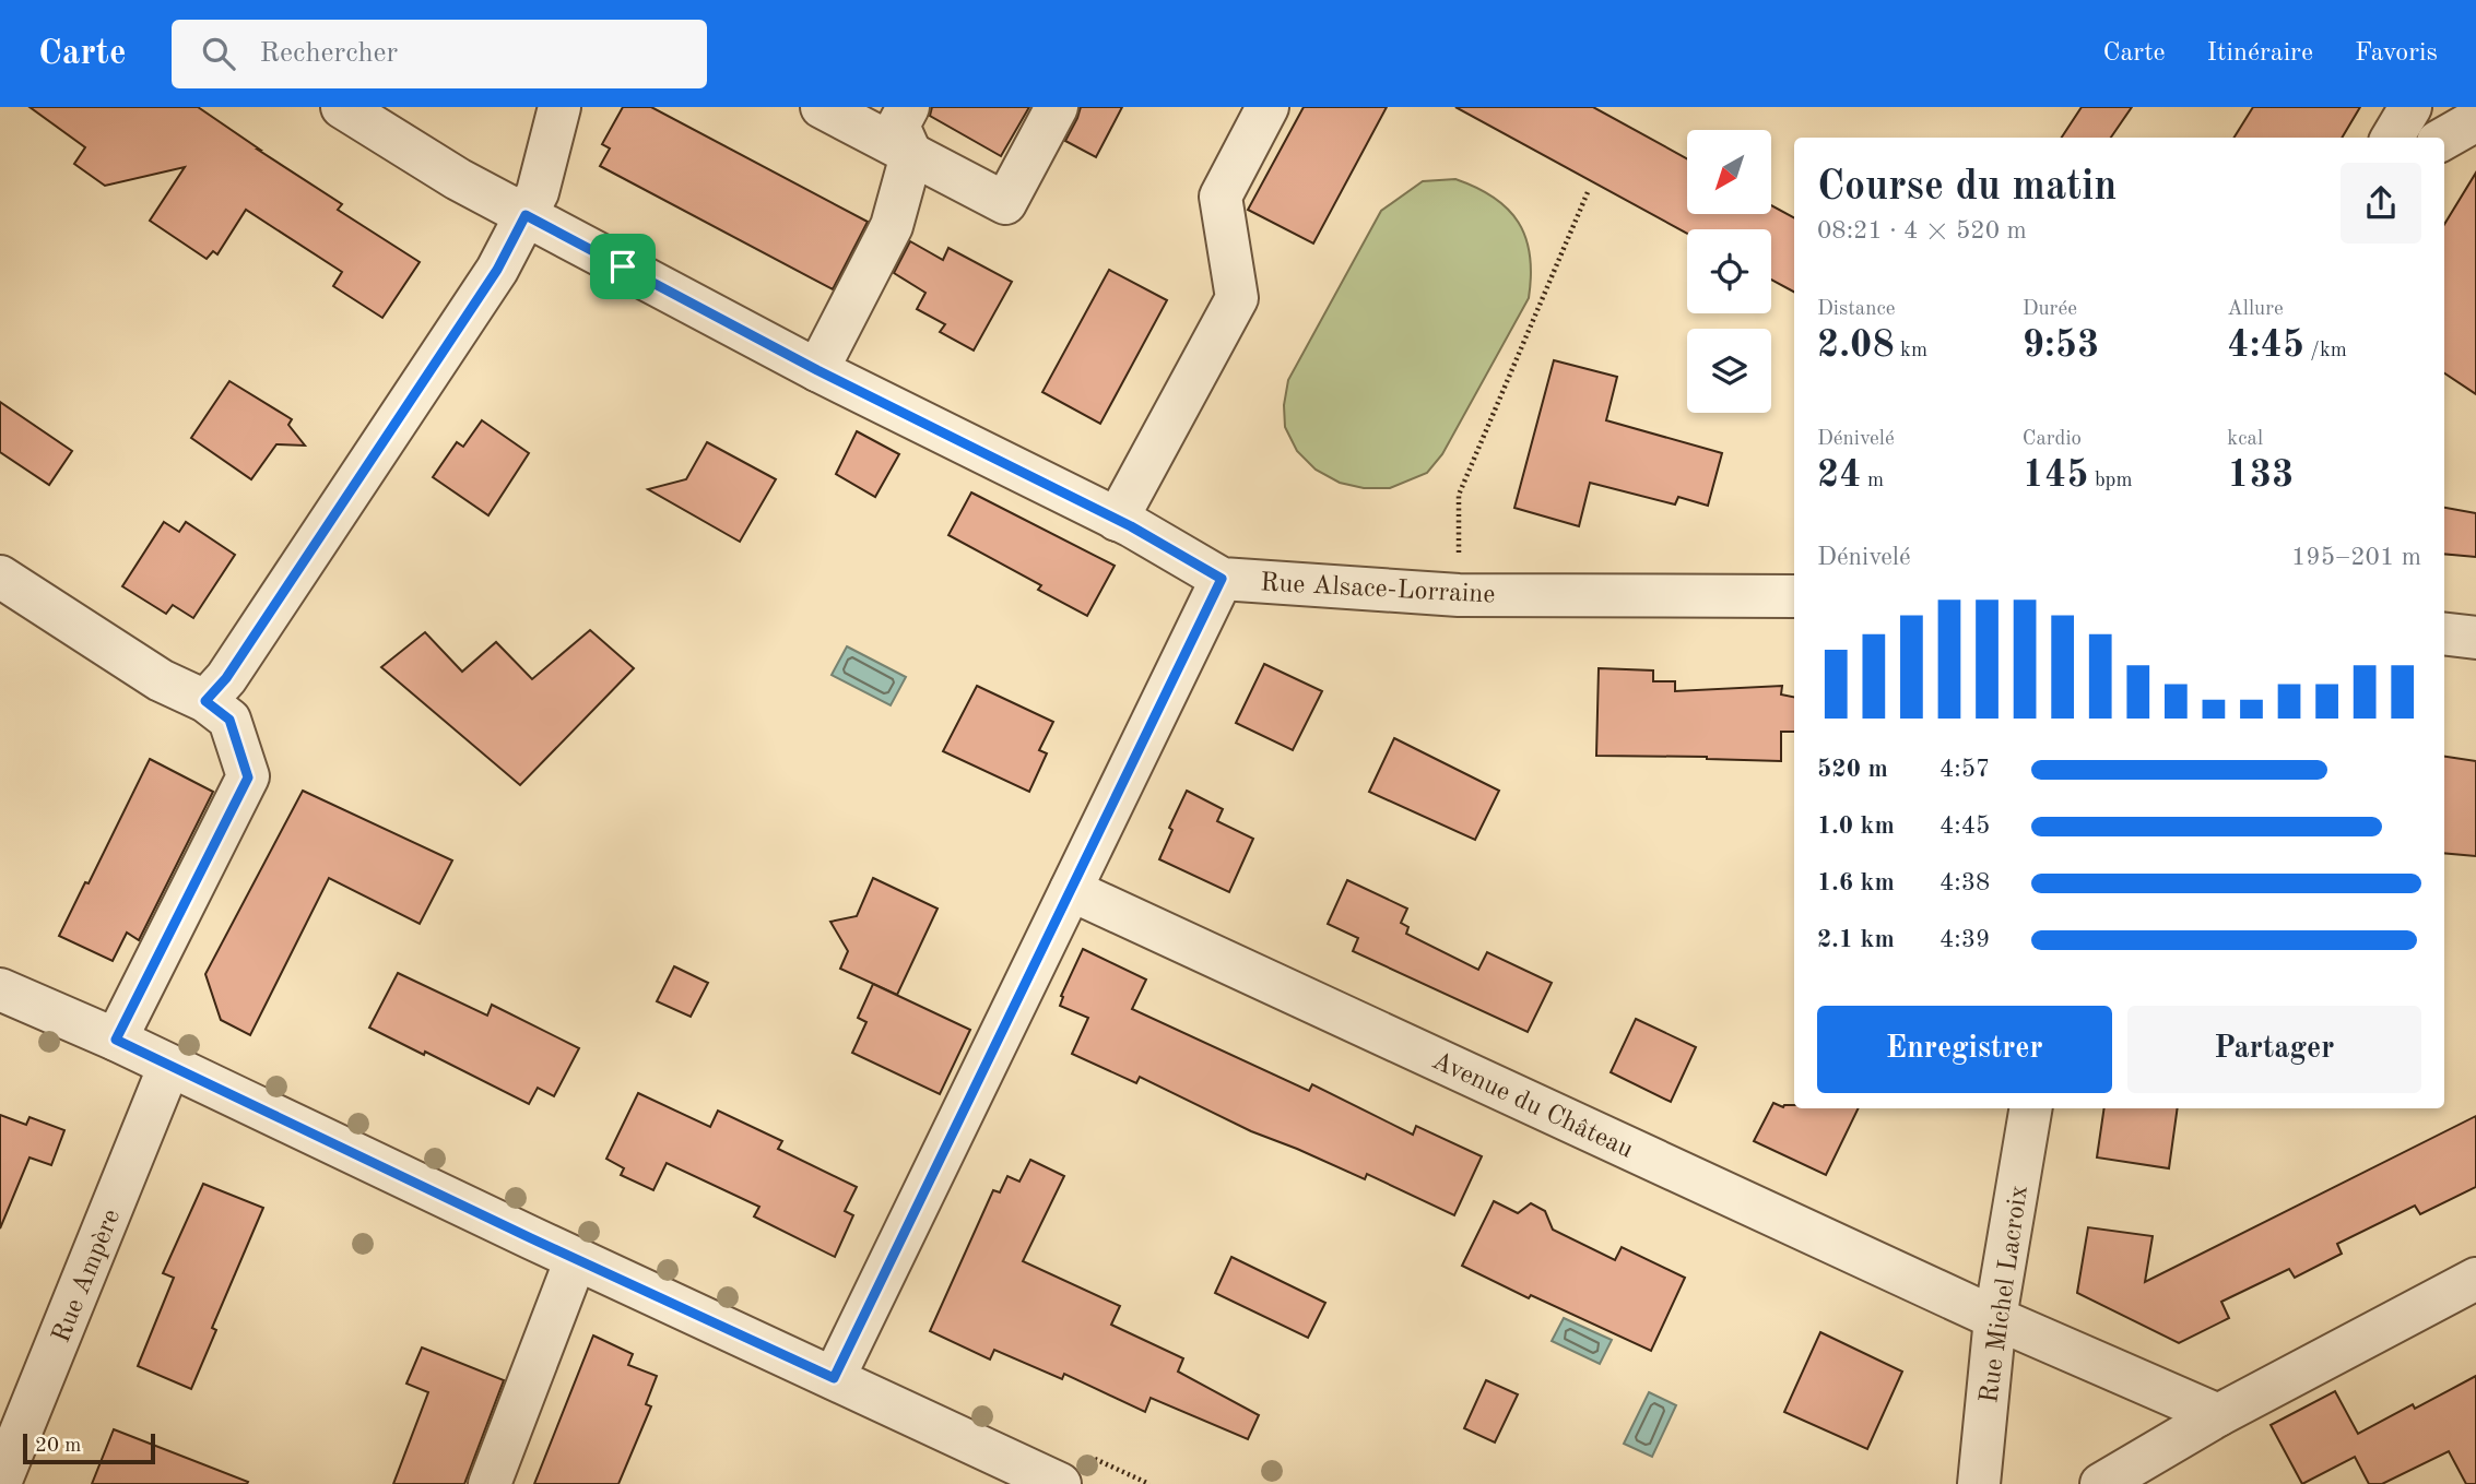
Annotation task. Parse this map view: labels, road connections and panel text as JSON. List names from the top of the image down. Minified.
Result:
{"streets":{"street":["Rue Alsace-Lorraine","Avenue du Château","Rue Ampère","Rue Michel Lacroix"]},"crossings":[["Avenue du Château","Rue Michel Lacroix"]],"scale_bar":"20 m","north":"bottom left","page":{"header":"Carte","search":"Rechercher","nav":["Carte","Itinéraire","Favoris"],"heading":["Course du matin","08:21 · 4 × 520 m"],"stats":[["Distance","2.08 km"],["Durée","9:53"],["Allure","4:45 /km"],["Dénivelé","24 m"],["Cardio","145 bpm"],["kcal","133"]],"chart":["Dénivelé","195–201 m"],"list":[{"name":"520 m","note":"4:57"},{"name":"1.0 km","note":"4:45"},{"name":"1.6 km","note":"4:38"},{"name":"2.1 km","note":"4:39"}],"buttons":["Enregistrer","Partager"],"scale":"20 m"}}
